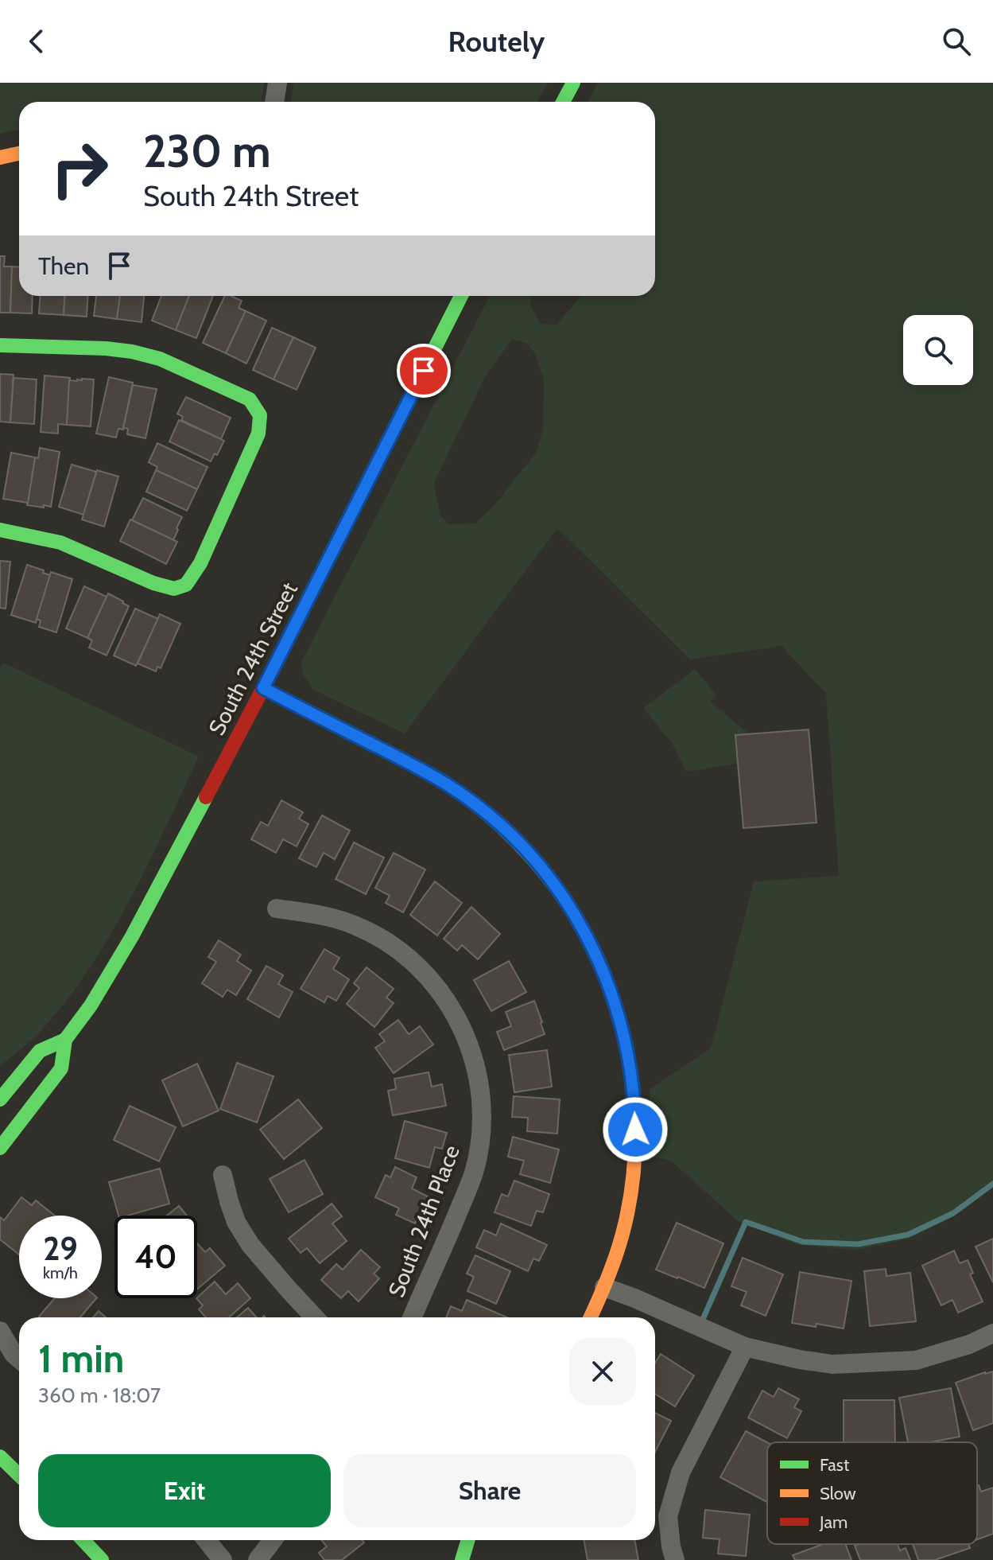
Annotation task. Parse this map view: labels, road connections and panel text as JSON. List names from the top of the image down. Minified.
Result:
{"streets":{"main road":["South 24th Street"],"street":["South 24th Place"]},"legend":["Fast","Slow","Jam"],"page":{"header":"Routely","turn":["230 m","South 24th Street"],"then":"Then","speed":"29 km/h","limit":"40","heading":["1 min","360 m · 18:07"],"buttons":["Exit","Share"]}}
